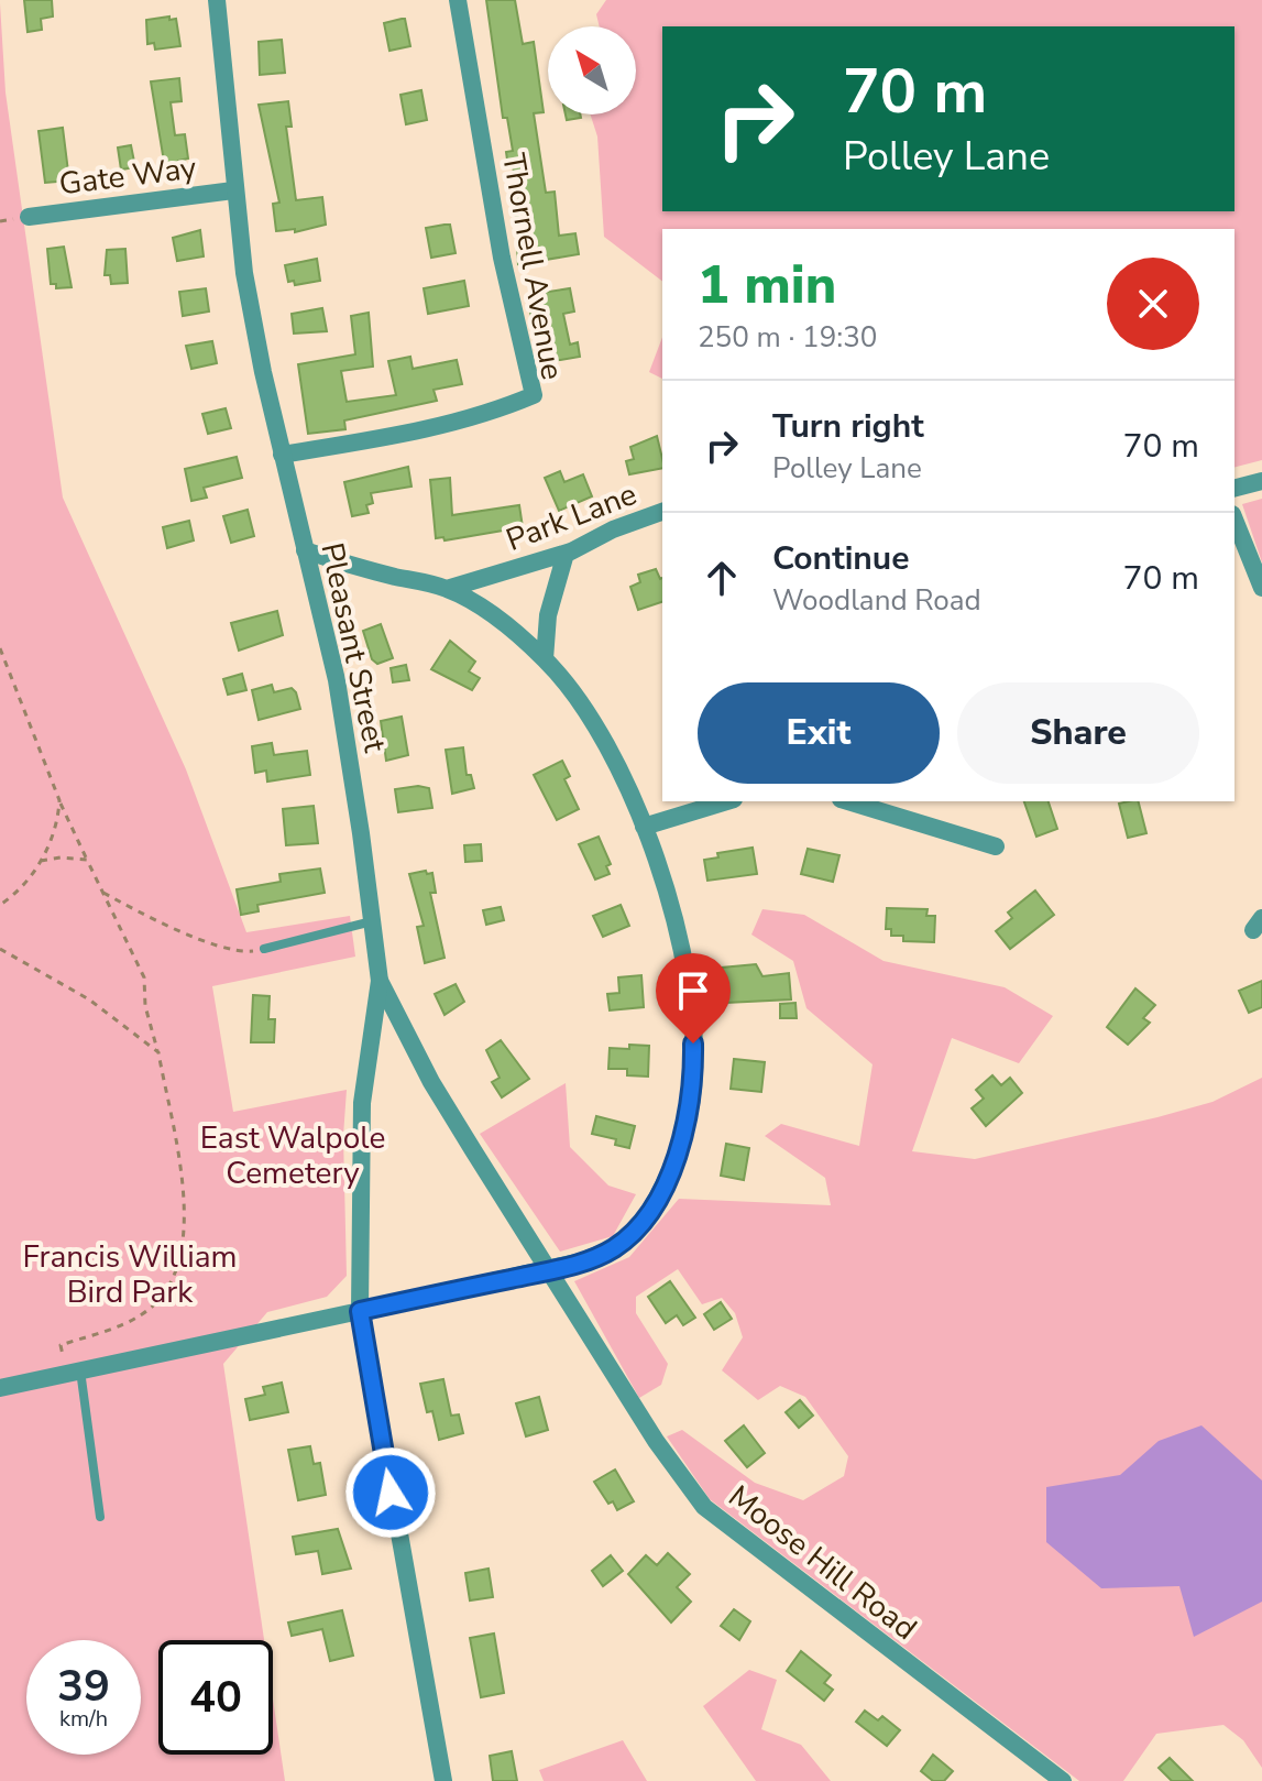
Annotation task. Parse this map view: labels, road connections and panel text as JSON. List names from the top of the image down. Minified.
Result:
{"streets":{"street":["Gate Way","Thornell Avenue","Park Lane","Pleasant Street","Moose Hill Road"]},"crossings":[["Gate Way","Pleasant Street"],["Thornell Avenue","Pleasant Street"],["Pleasant Street","Moose Hill Road"]],"parks":["East Walpole Cemetery","Francis William Bird Park"],"north":"top left","page":{"turn":["70 m","Polley Lane"],"heading":["1 min","250 m · 19:30"],"list":[{"name":"Turn right","note":"Polley Lane","value":"70 m"},{"name":"Continue","note":"Woodland Road","value":"70 m"}],"buttons":["Exit","Share"],"speed":"39 km/h","limit":"40"}}
